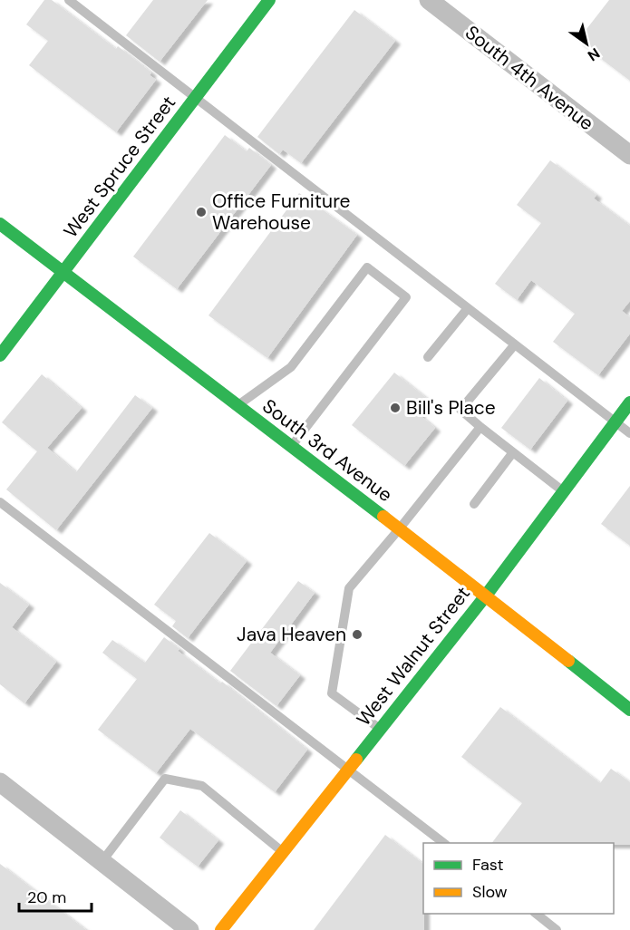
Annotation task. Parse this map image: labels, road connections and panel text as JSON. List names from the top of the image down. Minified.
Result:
{"streets":{"street":["South 4th Avenue","West Spruce Street","South 3rd Avenue","West Walnut Street"]},"crossings":[["West Spruce Street","South 3rd Avenue"],["South 3rd Avenue","West Walnut Street"]],"places":["Office Furniture Warehouse","Bill's Place","Java Heaven"],"legend":["Fast","Slow"],"scale_bar":"20 m","north":"bottom right"}
